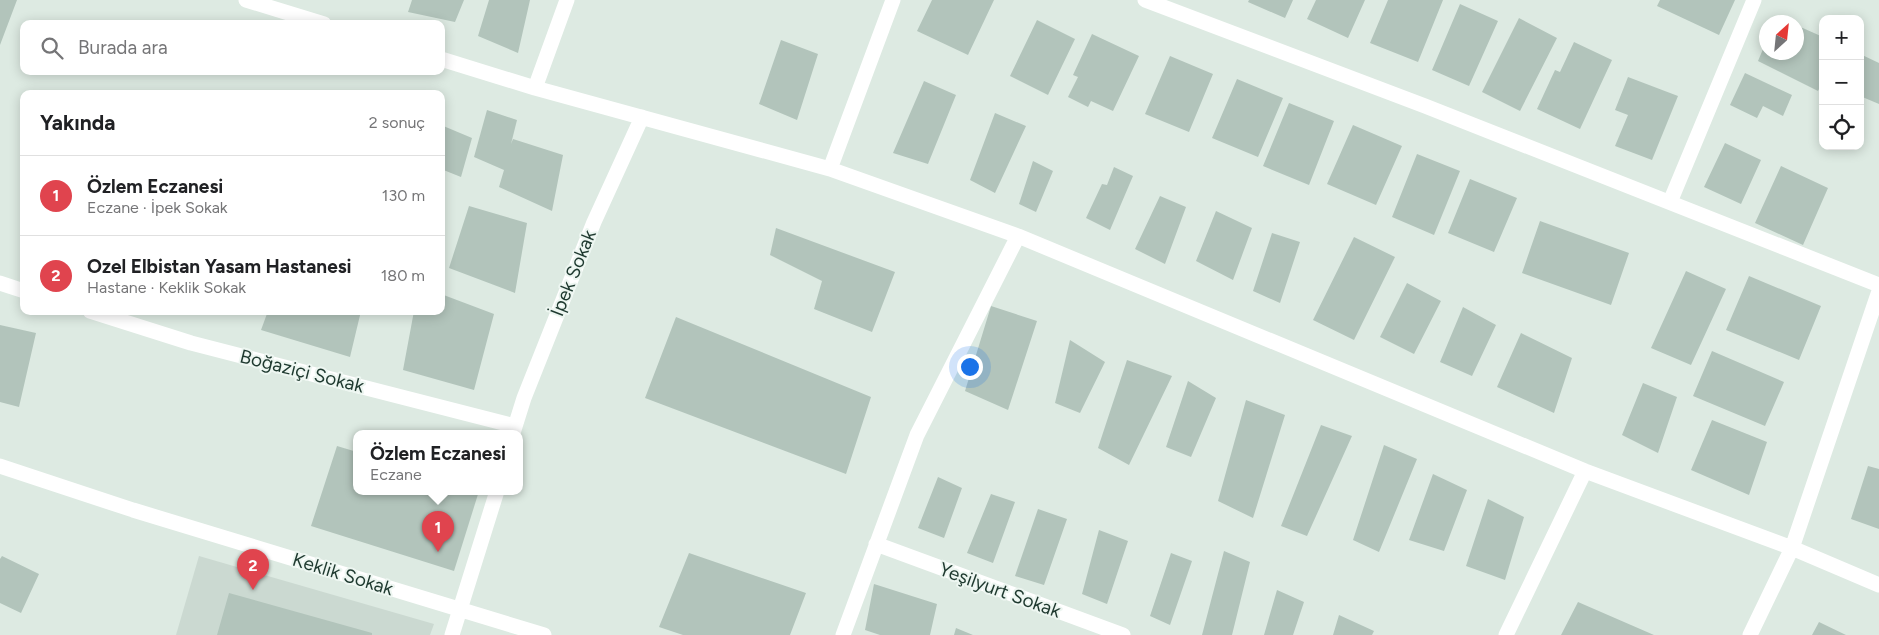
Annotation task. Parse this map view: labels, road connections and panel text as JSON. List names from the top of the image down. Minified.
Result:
{"streets":{"street":["İpek Sokak","Boğaziçi Sokak","Keklik Sokak","Yeşilyurt Sokak"]},"crossings":[["İpek Sokak","Boğaziçi Sokak"]],"north":"top right","page":{"map_buttons":["+","−"],"search":"Burada ara","heading":["Yakında","2 sonuç"],"list":[{"mark":"1","name":"Özlem Eczanesi","note":"Eczane · İpek Sokak","value":"130 m"},{"mark":"2","name":"Ozel Elbistan Yasam Hastanesi","note":"Hastane · Keklik Sokak","value":"180 m"}],"popup":["Özlem Eczanesi","Eczane"],"pins":["1","2"]}}
